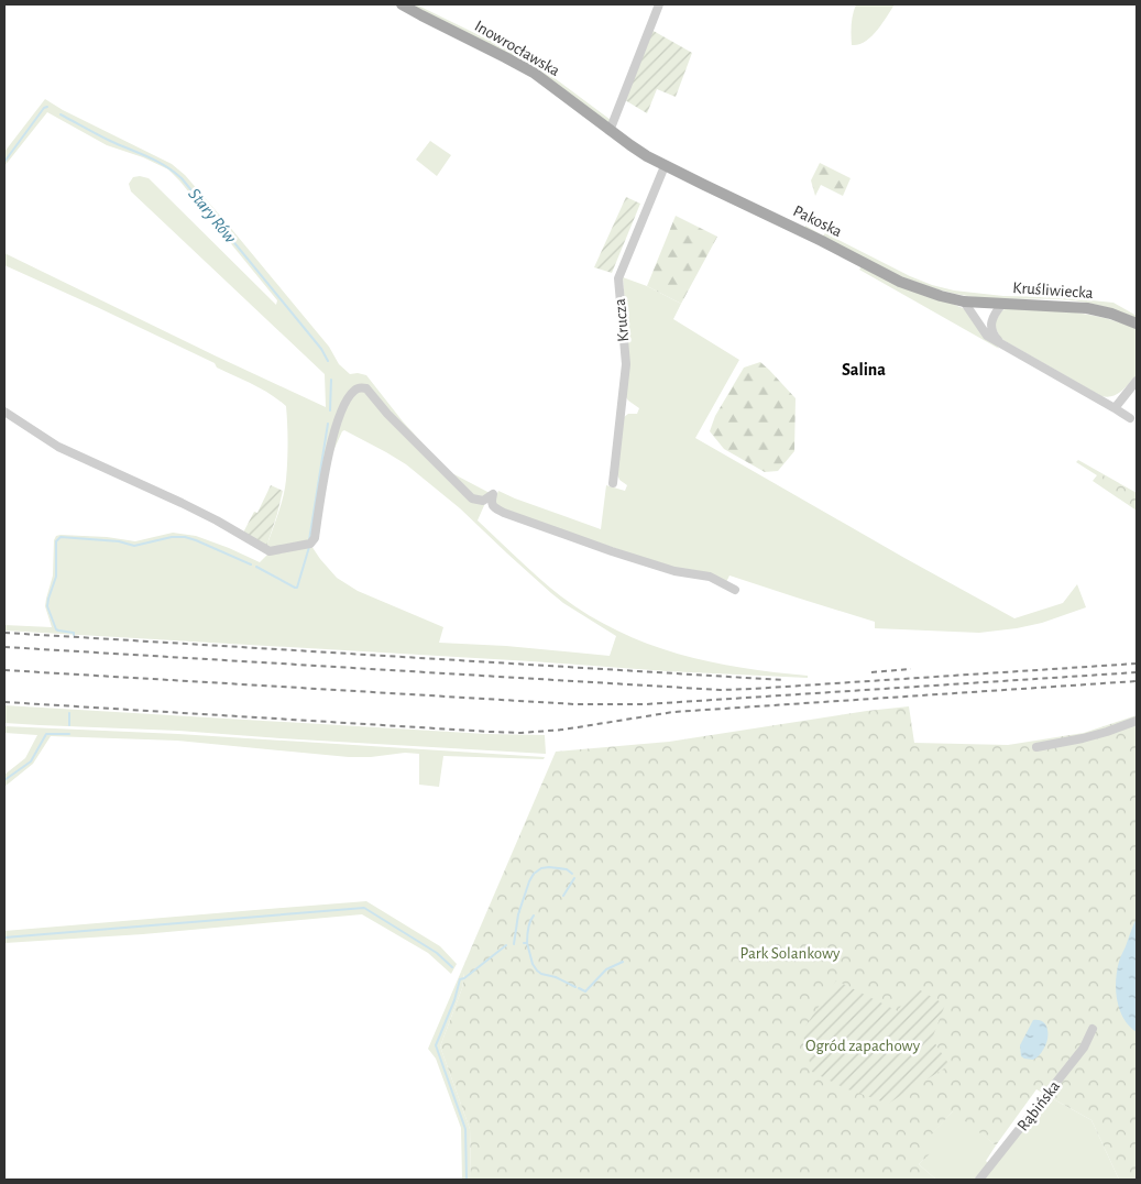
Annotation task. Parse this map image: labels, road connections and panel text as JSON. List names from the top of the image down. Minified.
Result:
{"streets":{"main road":["Inowrocławska","Pakoska","Kruśliwiecka"],"street":["Krucza","Rąbińska"]},"crossings":[["Inowrocławska","Pakoska"],["Pakoska","Kruśliwiecka"],["Pakoska","Krucza"]],"districts":["Salina"],"water":["Stary Rów"],"parks":["Park Solankowy","Ogród zapachowy"]}
